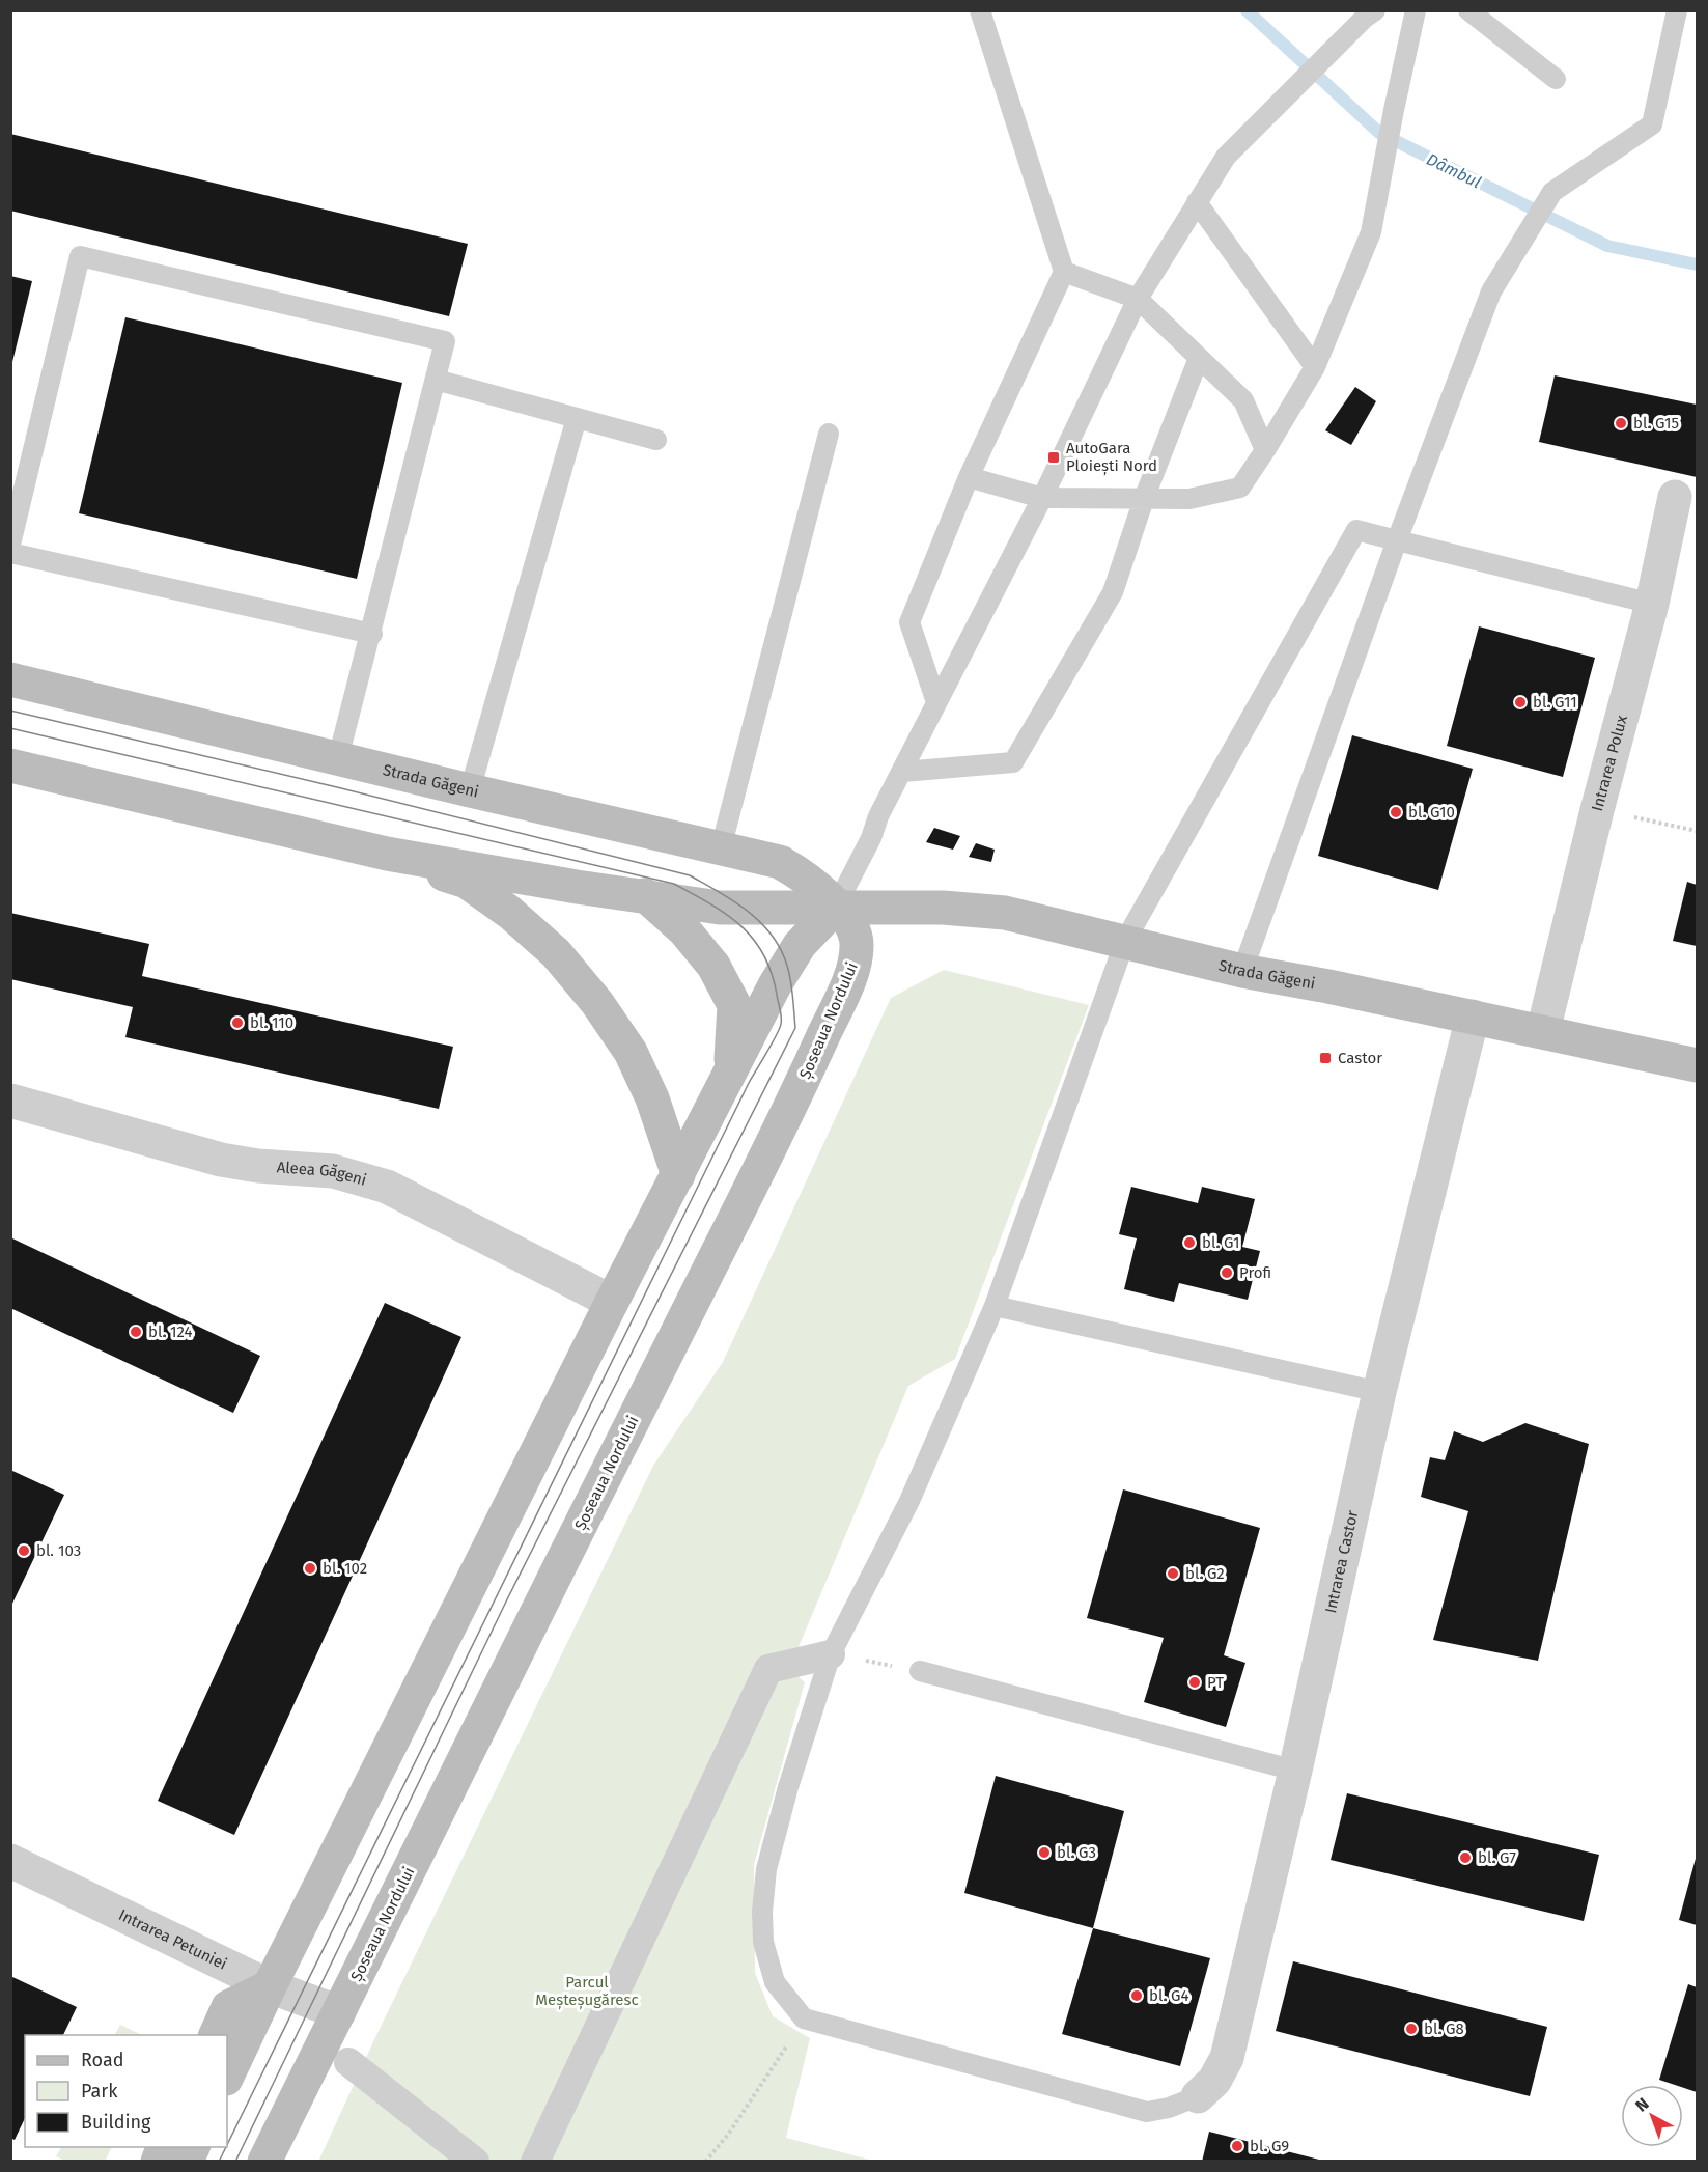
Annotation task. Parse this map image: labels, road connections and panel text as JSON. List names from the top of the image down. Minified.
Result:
{"streets":{"main road":["Strada Găgeni","Șoseaua Nordului"],"street":["Intrarea Polux","Aleea Găgeni","Intrarea Castor","Intrarea Petuniei"]},"crossings":[["Intrarea Polux","Strada Găgeni"],["Strada Găgeni","Șoseaua Nordului"],["Strada Găgeni","Intrarea Castor"],["Șoseaua Nordului","Intrarea Petuniei"]],"water":["Dâmbul"],"parks":["Parcul Meșteșugăresc"],"places":{"other":["bl. G15","bl. G11","bl. G10","bl. 110","bl. G1","Profi","bl. 124","bl. 103","bl. 102","bl. G2","PT","bl. G3","bl. G7","bl. G4","bl. G8","bl. G9"],"transit":["AutoGara Ploiești Nord","Castor"]},"legend":["Road","Park","Building"],"north":"top left"}
